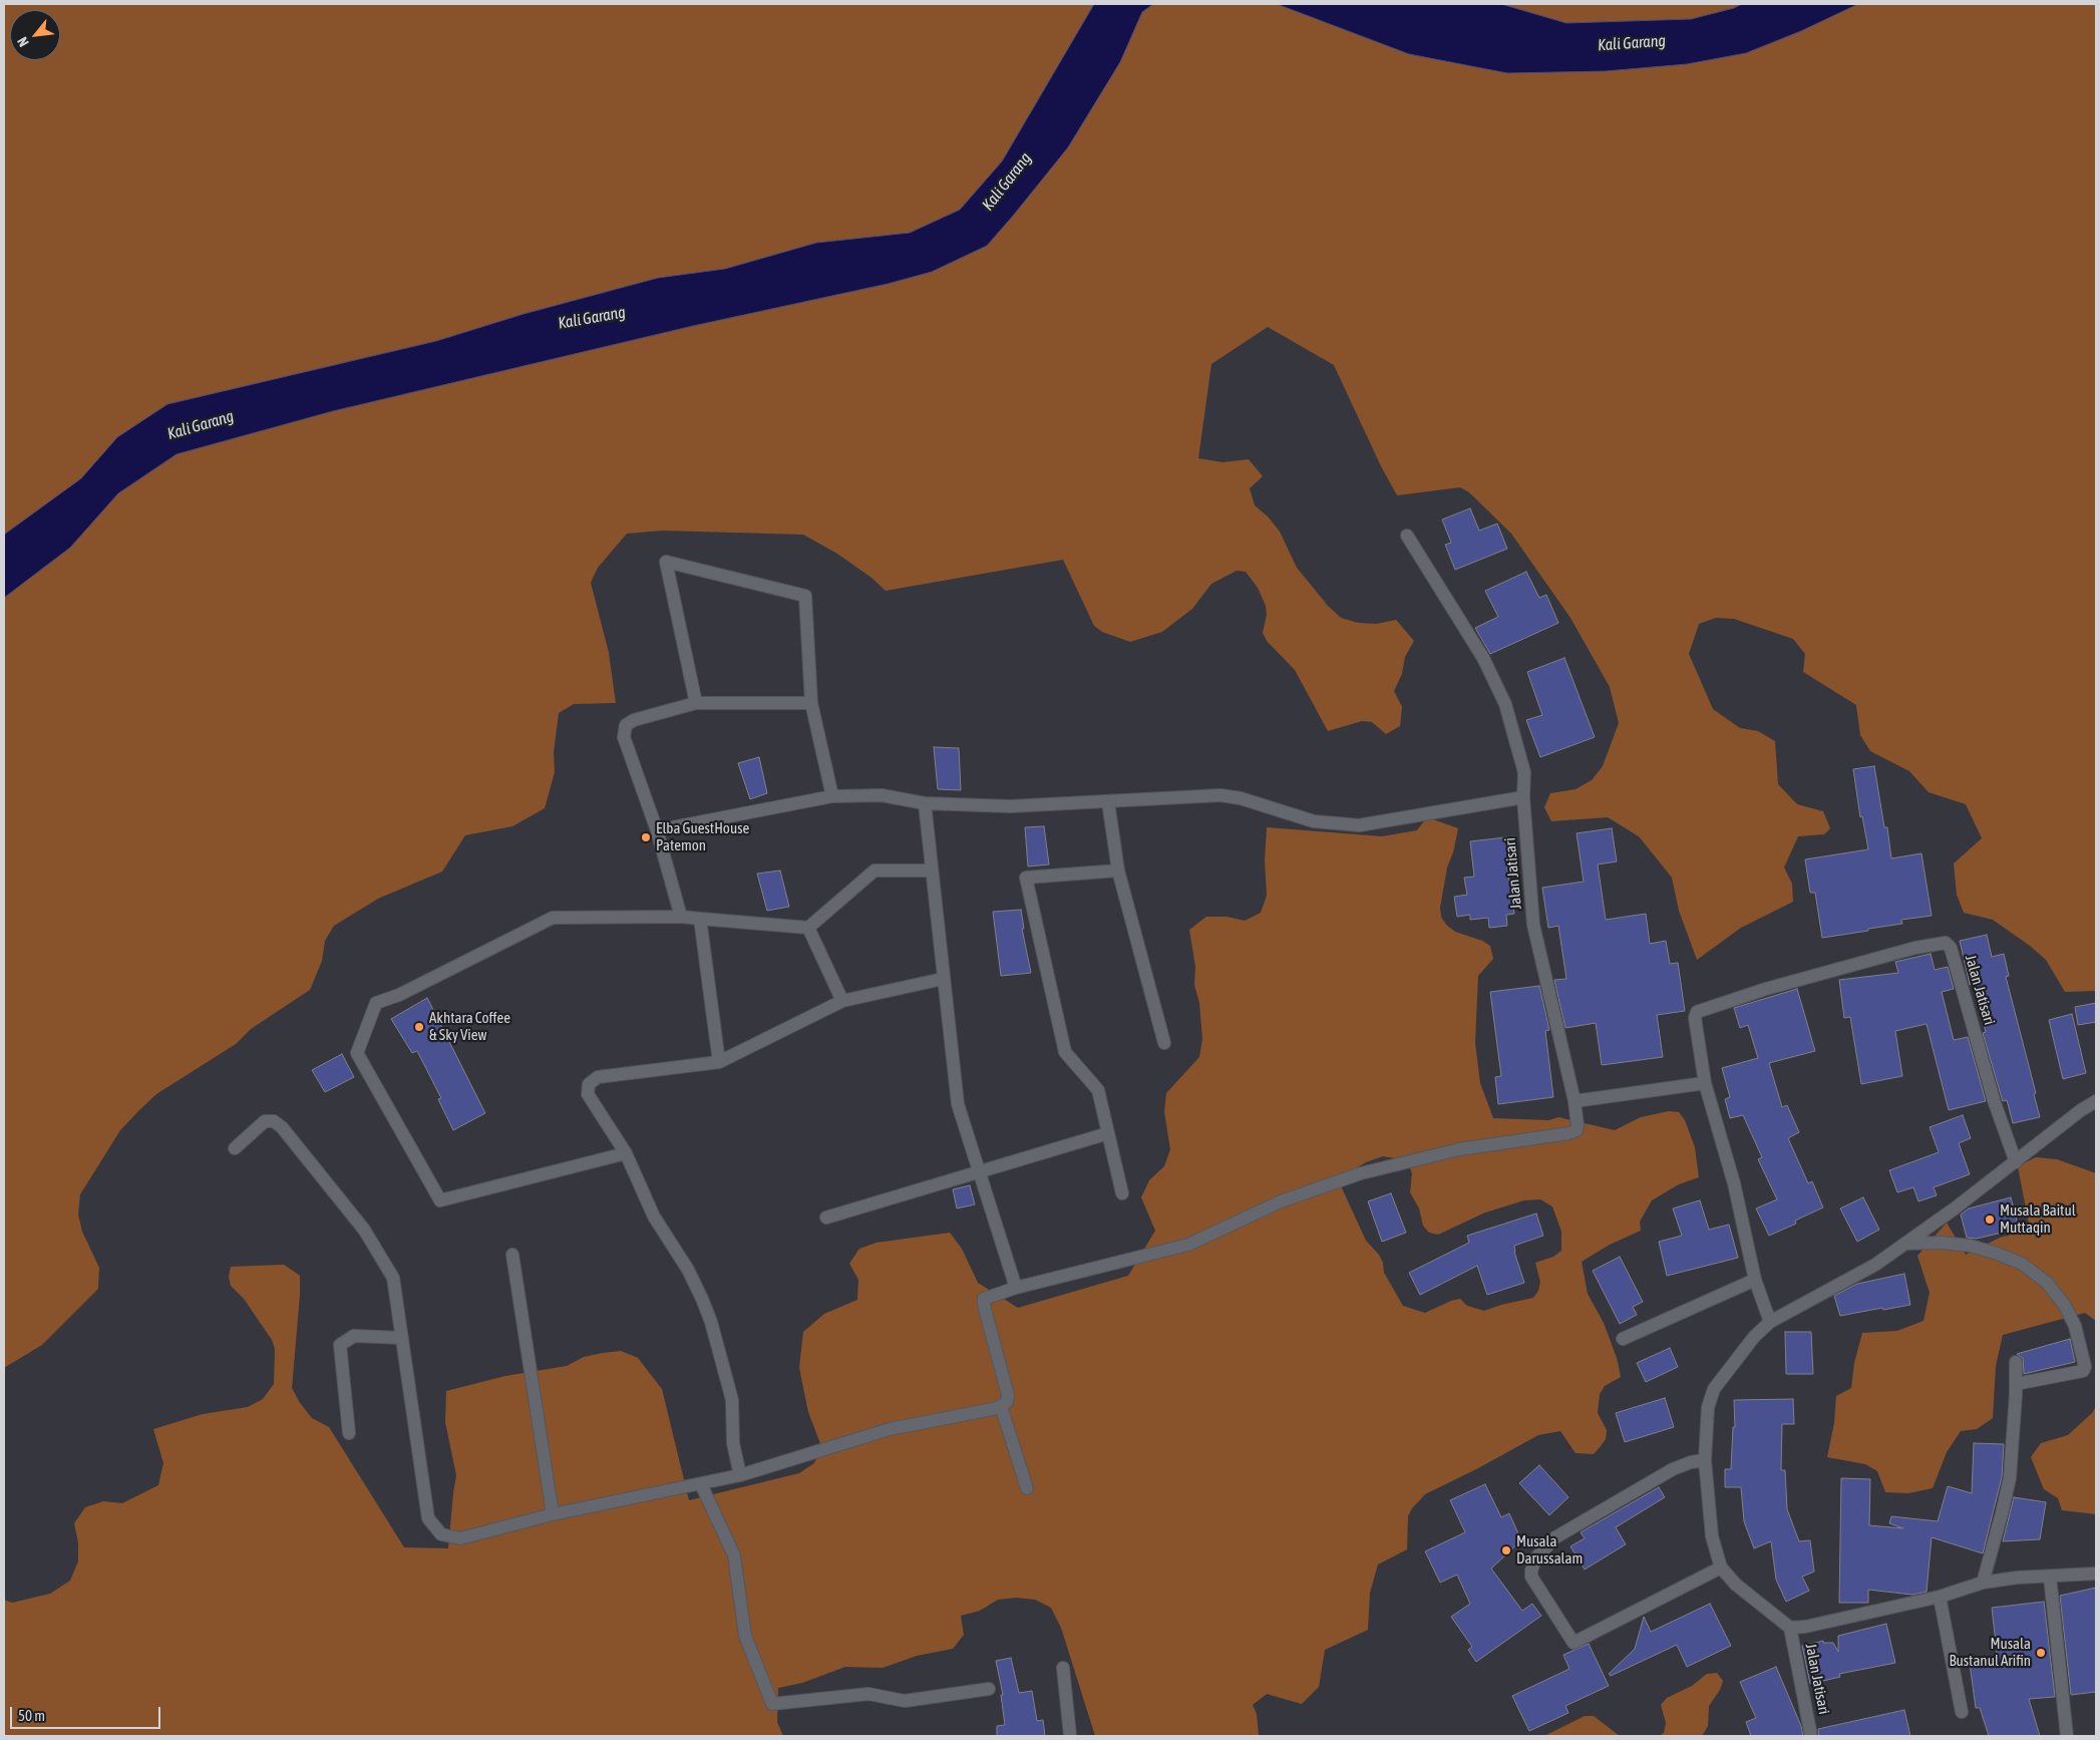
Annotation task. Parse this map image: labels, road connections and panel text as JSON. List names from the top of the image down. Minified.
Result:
{"streets":{"street":["Jalan Jatisari"]},"water":["Kali Garang"],"places":["Elba GuestHouse Patemon","Akhtara Coffee & Sky View","Musala Baitul Muttaqin","Musala Darussalam","Musala Bustanul Arifin"],"scale_bar":"50 m","north":"bottom left"}
